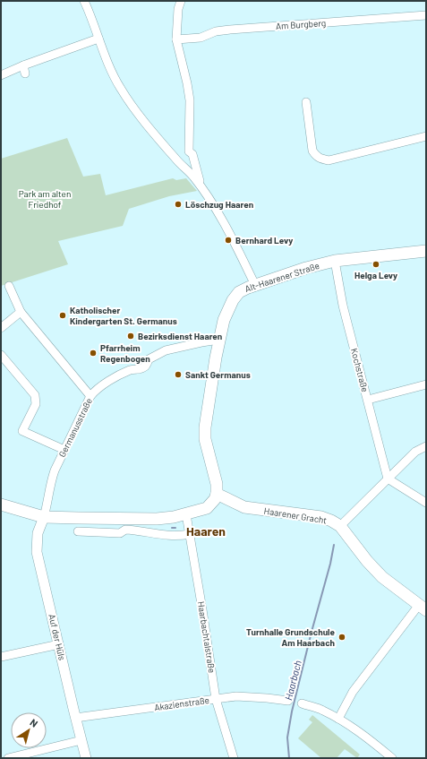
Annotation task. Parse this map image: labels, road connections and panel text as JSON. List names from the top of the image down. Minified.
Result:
{"streets":{"main road":["Alt-Haarener Straße","Haarener Gracht"],"street":["Am Burgberg","Kochstraße","Germanusstraße","Auf der Hüls","Haarbachtalstraße","Akazienstraße"]},"crossings":[["Alt-Haarener Straße","Kochstraße"],["Alt-Haarener Straße","Germanusstraße"],["Alt-Haarener Straße","Haarener Gracht"],["Germanusstraße","Auf der Hüls"],["Auf der Hüls","Akazienstraße"],["Haarbachtalstraße","Akazienstraße"]],"districts":["Haaren"],"water":["Haarbach"],"parks":["Park am alten Friedhof"],"places":["Löschzug Haaren","Bernhard Levy","Helga Levy","Katholischer Kindergarten St. Germanus","Bezirksdienst Haaren","Pfarrheim Regenbogen","Sankt Germanus","Turnhalle Grundschule Am Haarbach"],"north":"top right"}
